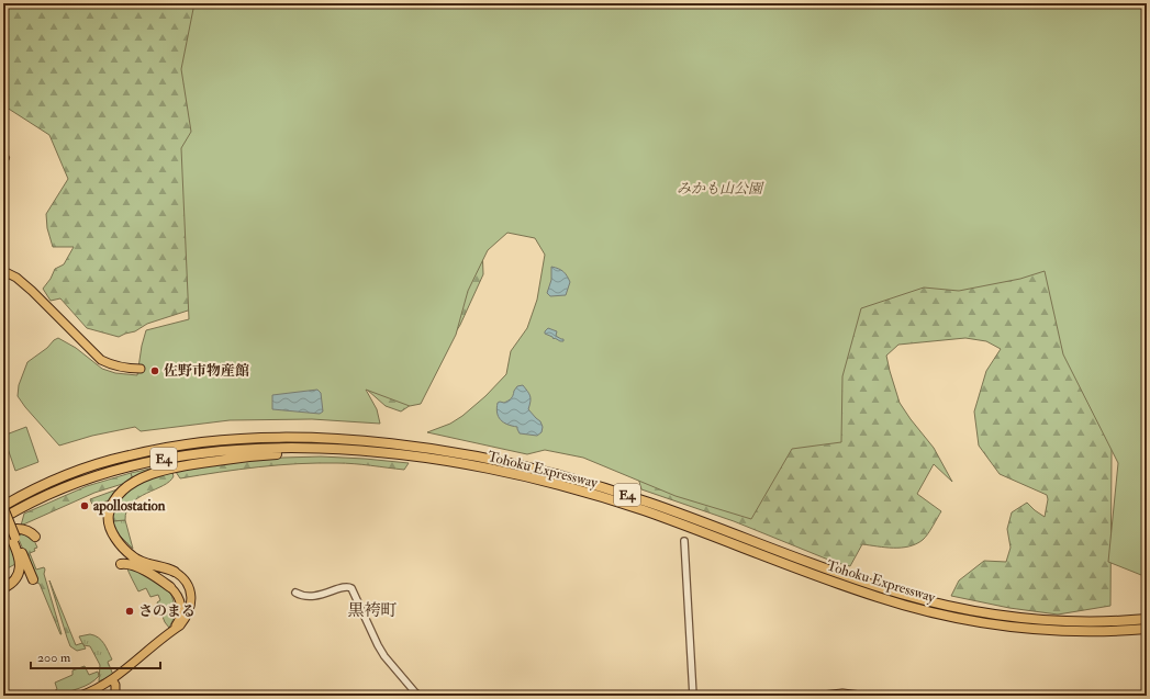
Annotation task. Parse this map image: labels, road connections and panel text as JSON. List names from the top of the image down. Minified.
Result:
{"streets":{"highway":["E4","Tohoku Expressway"]},"districts":["黒袴町"],"parks":["みかも山公園"],"places":["佐野市物産館","apollostation","さのまる"],"scale_bar":"200 m"}
